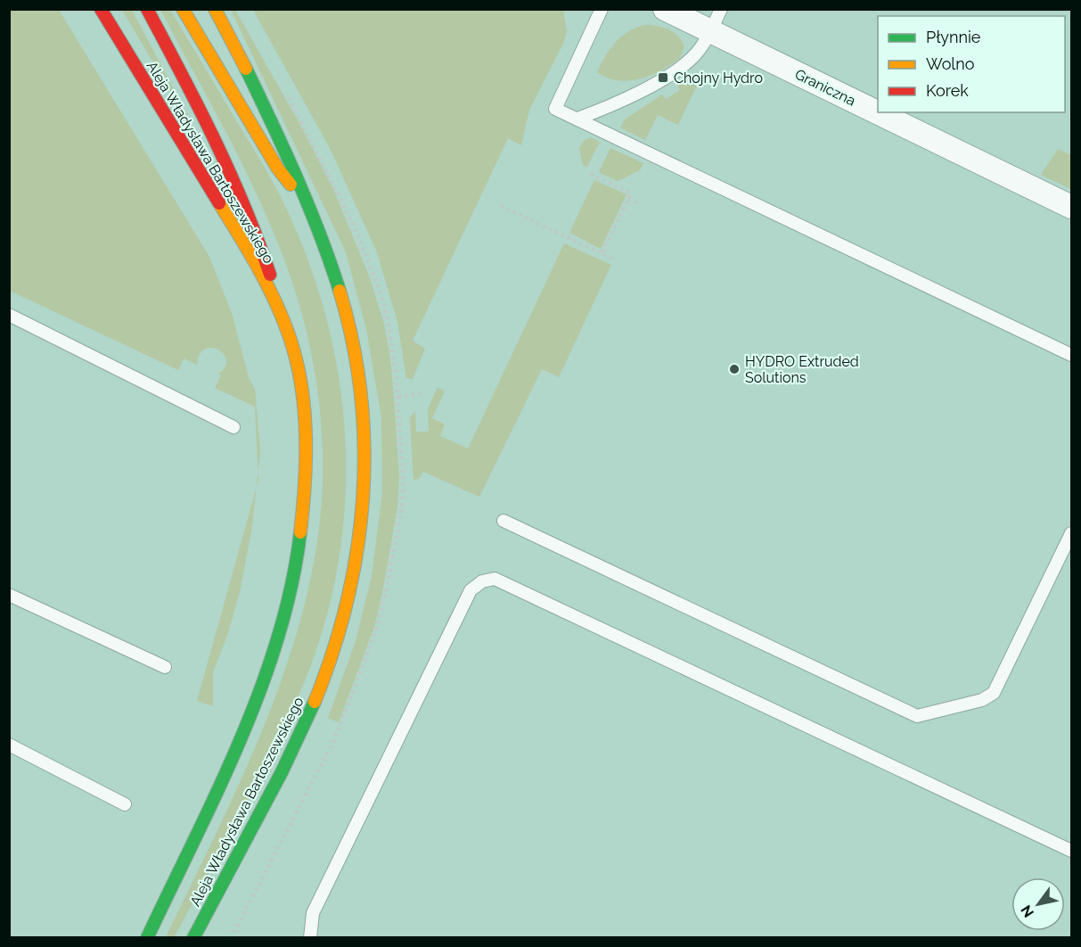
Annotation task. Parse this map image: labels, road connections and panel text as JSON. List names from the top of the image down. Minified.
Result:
{"streets":{"main road":["Aleja Władysława Bartoszewskiego"],"street":["Graniczna"]},"places":{"transit":["Chojny Hydro"],"other":["HYDRO Extruded Solutions"]},"legend":["Płynnie","Wolno","Korek"],"north":"bottom left"}
